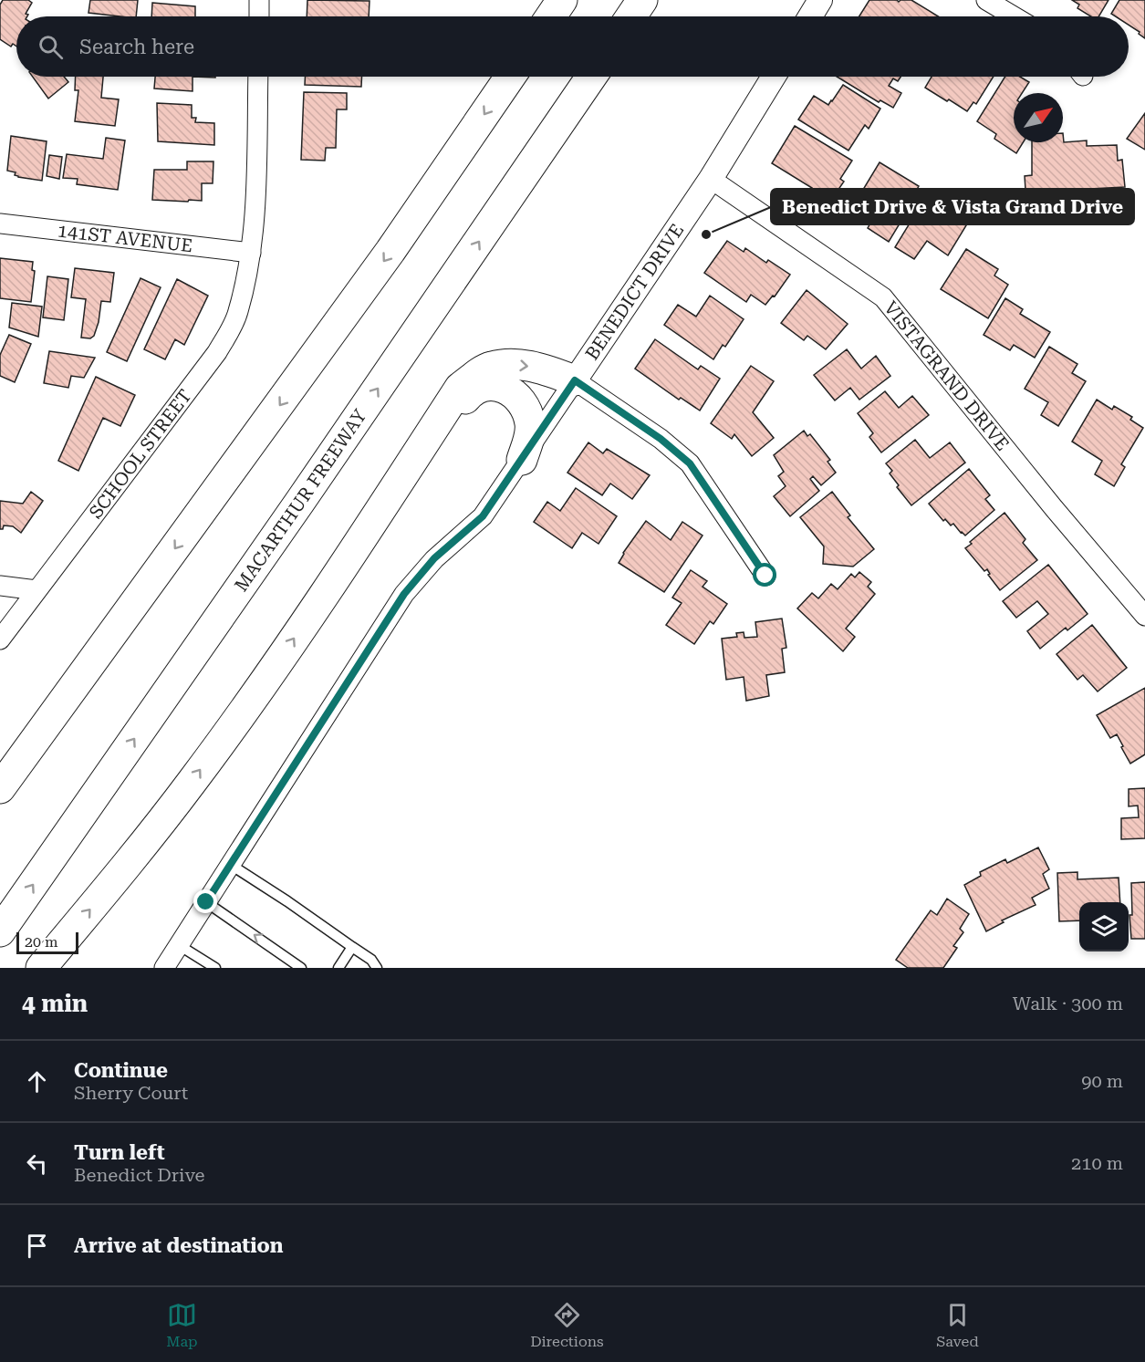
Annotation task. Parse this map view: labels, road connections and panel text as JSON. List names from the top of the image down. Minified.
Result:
{"streets":{"highway":["MACARTHUR FREEWAY"],"street":["141ST AVENUE","BENEDICT DRIVE","VISTAGRAND DRIVE","SCHOOL STREET"]},"crossings":[["141ST AVENUE","SCHOOL STREET"],["BENEDICT DRIVE","VISTAGRAND DRIVE"]],"places":["Benedict Drive & Vista Grand Drive"],"scale_bar":"20 m","north":"top right","page":{"search":"Search here","scale":"20 m","heading":["4 min","Walk · 300 m"],"list":[["Continue","Sherry Court","90 m"],["Turn left","Benedict Drive","210 m"],"Arrive at destination"],"nav":["Map","Directions","Saved"]}}
